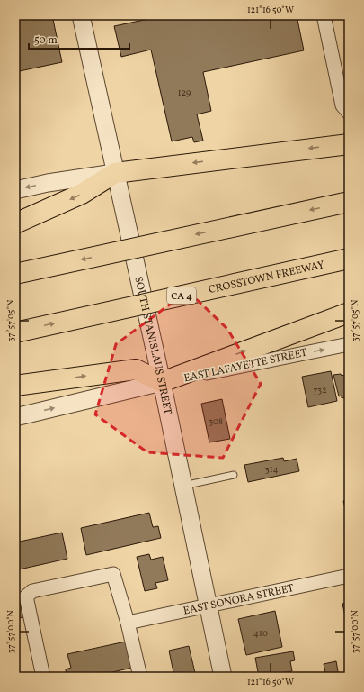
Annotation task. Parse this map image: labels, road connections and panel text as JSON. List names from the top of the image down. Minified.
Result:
{"streets":{"highway":["CROSSTOWN FREEWAY","CA 4"],"street":["SOUTH STANISLAUS STREET","EAST LAFAYETTE STREET","EAST SONORA STREET"]},"crossings":[["SOUTH STANISLAUS STREET","EAST LAFAYETTE STREET"],["SOUTH STANISLAUS STREET","EAST SONORA STREET"]],"one_way":["EAST LAFAYETTE STREET"],"house_numbers":["129","732","308","314","410"],"scale_bar":"50 m","coordinates":["121°16'50\"W","37°57'05\"N","37°57'00\"N"]}
